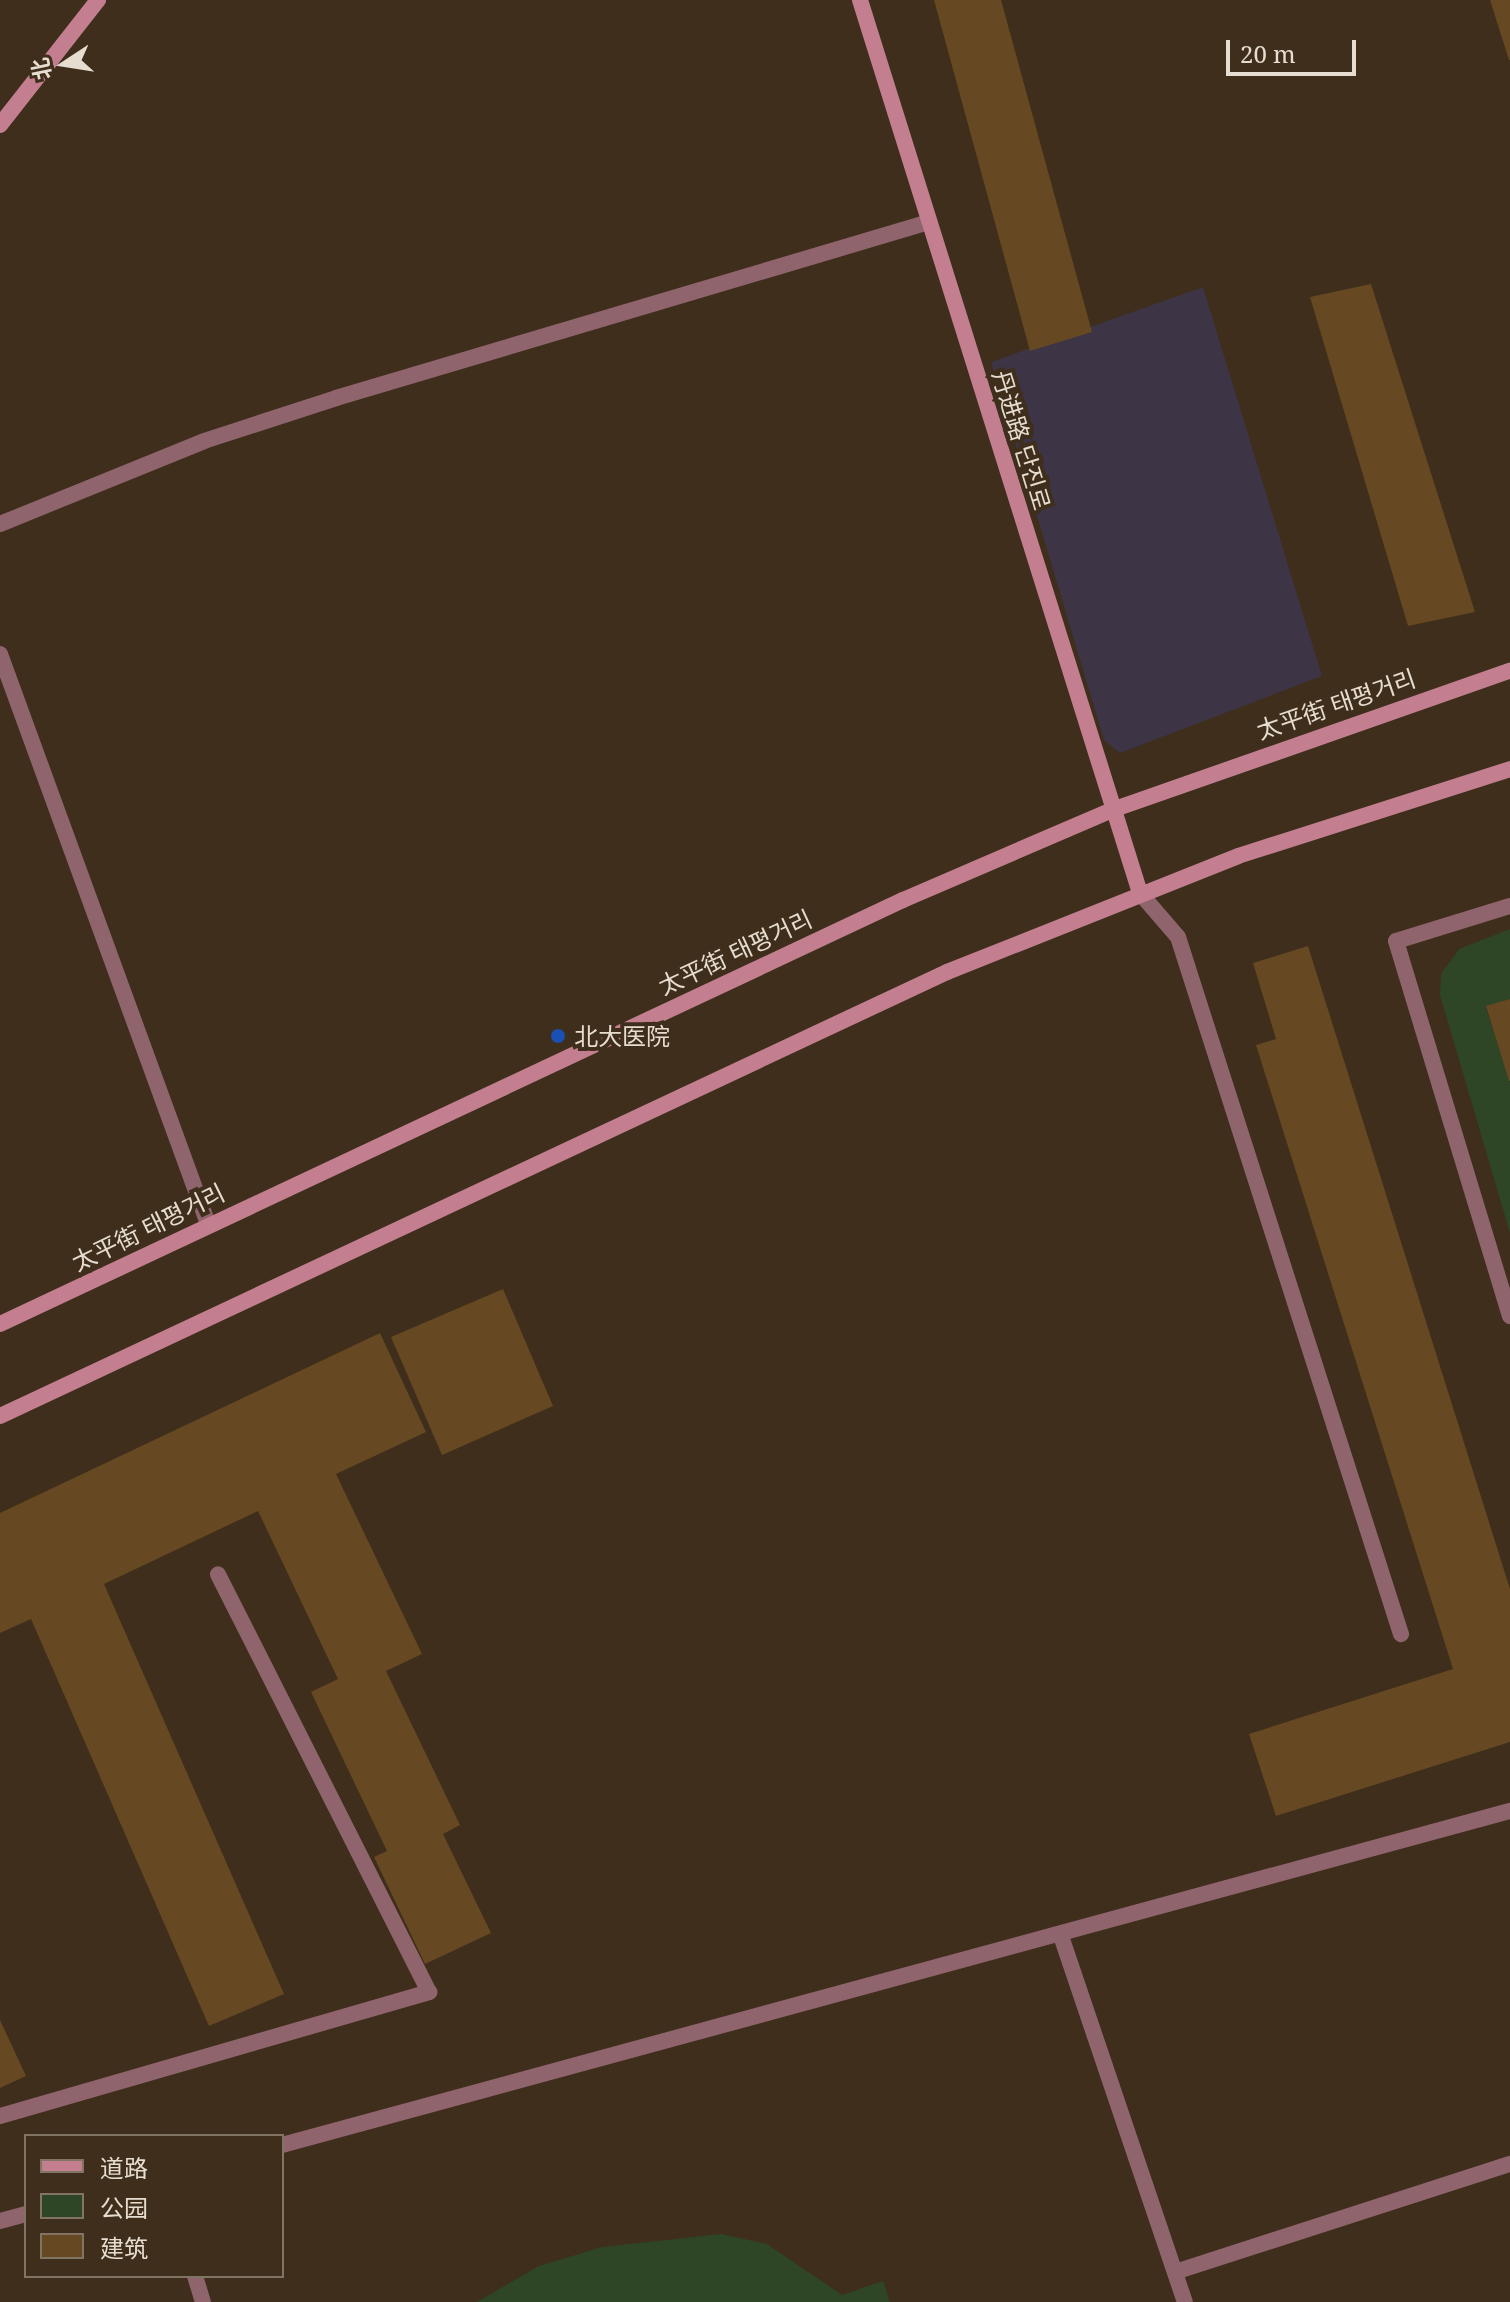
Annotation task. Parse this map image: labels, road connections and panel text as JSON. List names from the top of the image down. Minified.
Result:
{"streets":{"main road":["丹进路 단진로","太平街 태평거리"]},"crossings":[["丹进路 단진로","太平街 태평거리"]],"places":["北大医院"],"legend":["道路","公园","建筑"],"scale_bar":"20 m","north":"left"}
